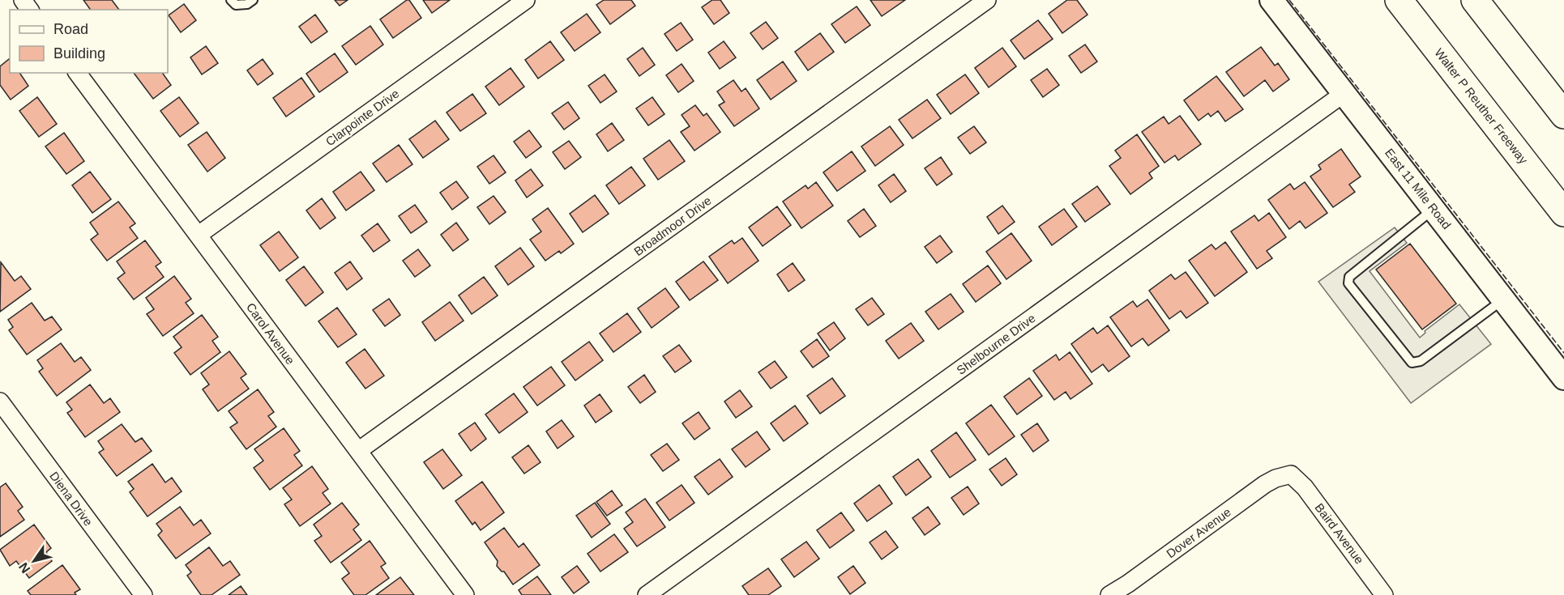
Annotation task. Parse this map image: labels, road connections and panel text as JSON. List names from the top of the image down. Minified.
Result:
{"streets":{"highway":["Walter P Reuther Freeway"],"main road":["East 11 Mile Road"],"street":["Clarpointe Drive","Broadmoor Drive","Carol Avenue","Shelbourne Drive","Diena Drive","Dover Avenue","Baird Avenue"]},"crossings":[["Clarpointe Drive","Carol Avenue"],["East 11 Mile Road","Shelbourne Drive"],["Broadmoor Drive","Carol Avenue"],["Dover Avenue","Baird Avenue"]],"legend":["Road","Building"],"north":"bottom left"}
